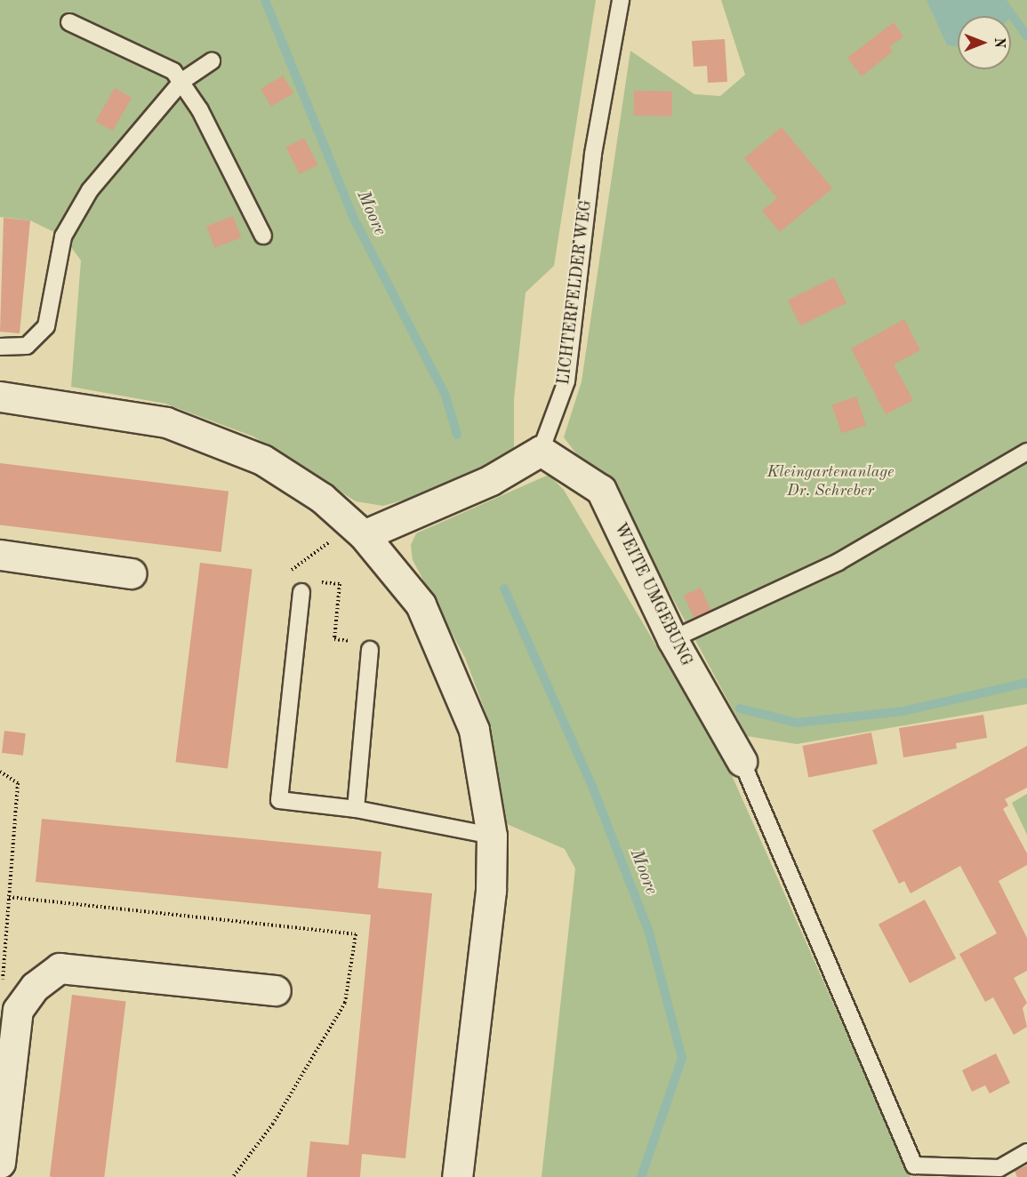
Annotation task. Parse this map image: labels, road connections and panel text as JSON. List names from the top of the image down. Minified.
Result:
{"streets":{"street":["WEITE UMGEBUNG"],"lane":["LICHTERFELDER WEG"]},"crossings":[["LICHTERFELDER WEG","WEITE UMGEBUNG"]],"water":["Moore"],"parks":["Kleingartenanlage Dr. Schreber"],"north":"right"}
